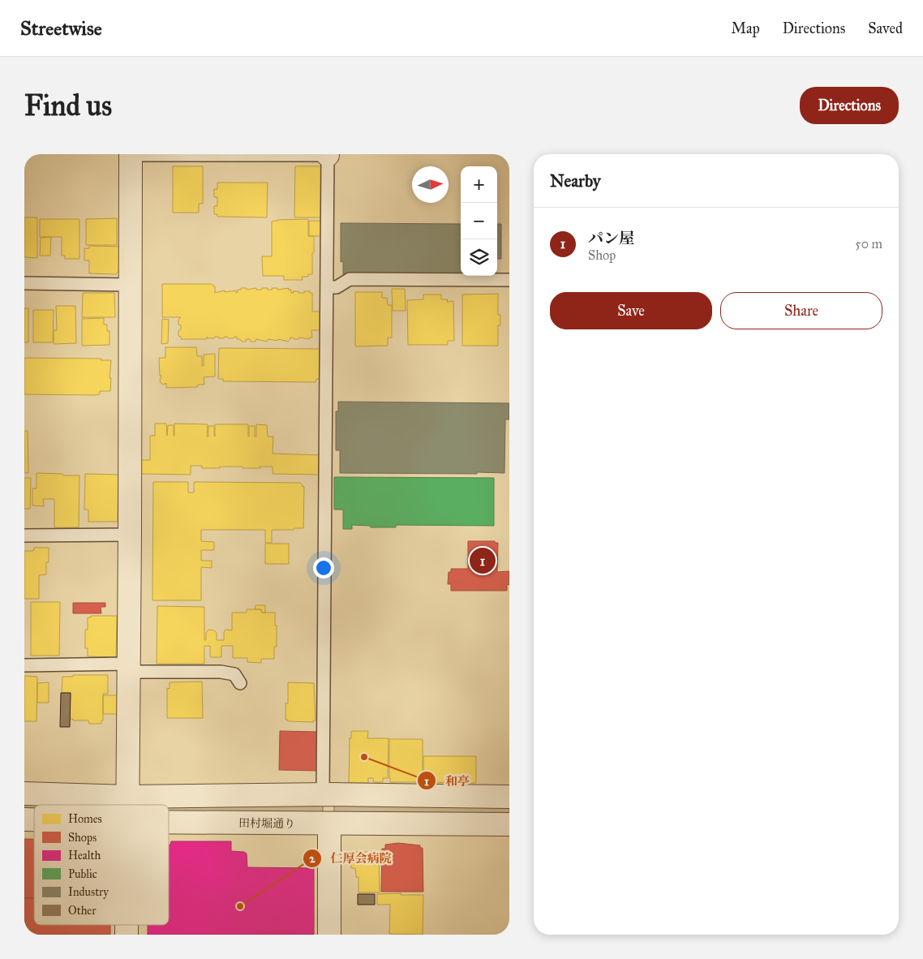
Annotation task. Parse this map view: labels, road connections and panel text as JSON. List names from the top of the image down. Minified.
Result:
{"streets":{"street":["田村堀通り"]},"places":["和亭","仁厚会病院"],"legend":["Homes","Shops","Health","Public","Industry","Other"],"north":"right","page":{"header":"Streetwise","nav":["Map","Directions","Saved"],"buttons":["Directions",["Save","Share"]],"title":"Find us","heading":"Nearby","map_buttons":["+","−"],"list":[{"mark":"1","name":"パン屋","note":"Shop","value":"50 m"}],"pins":"1"}}
